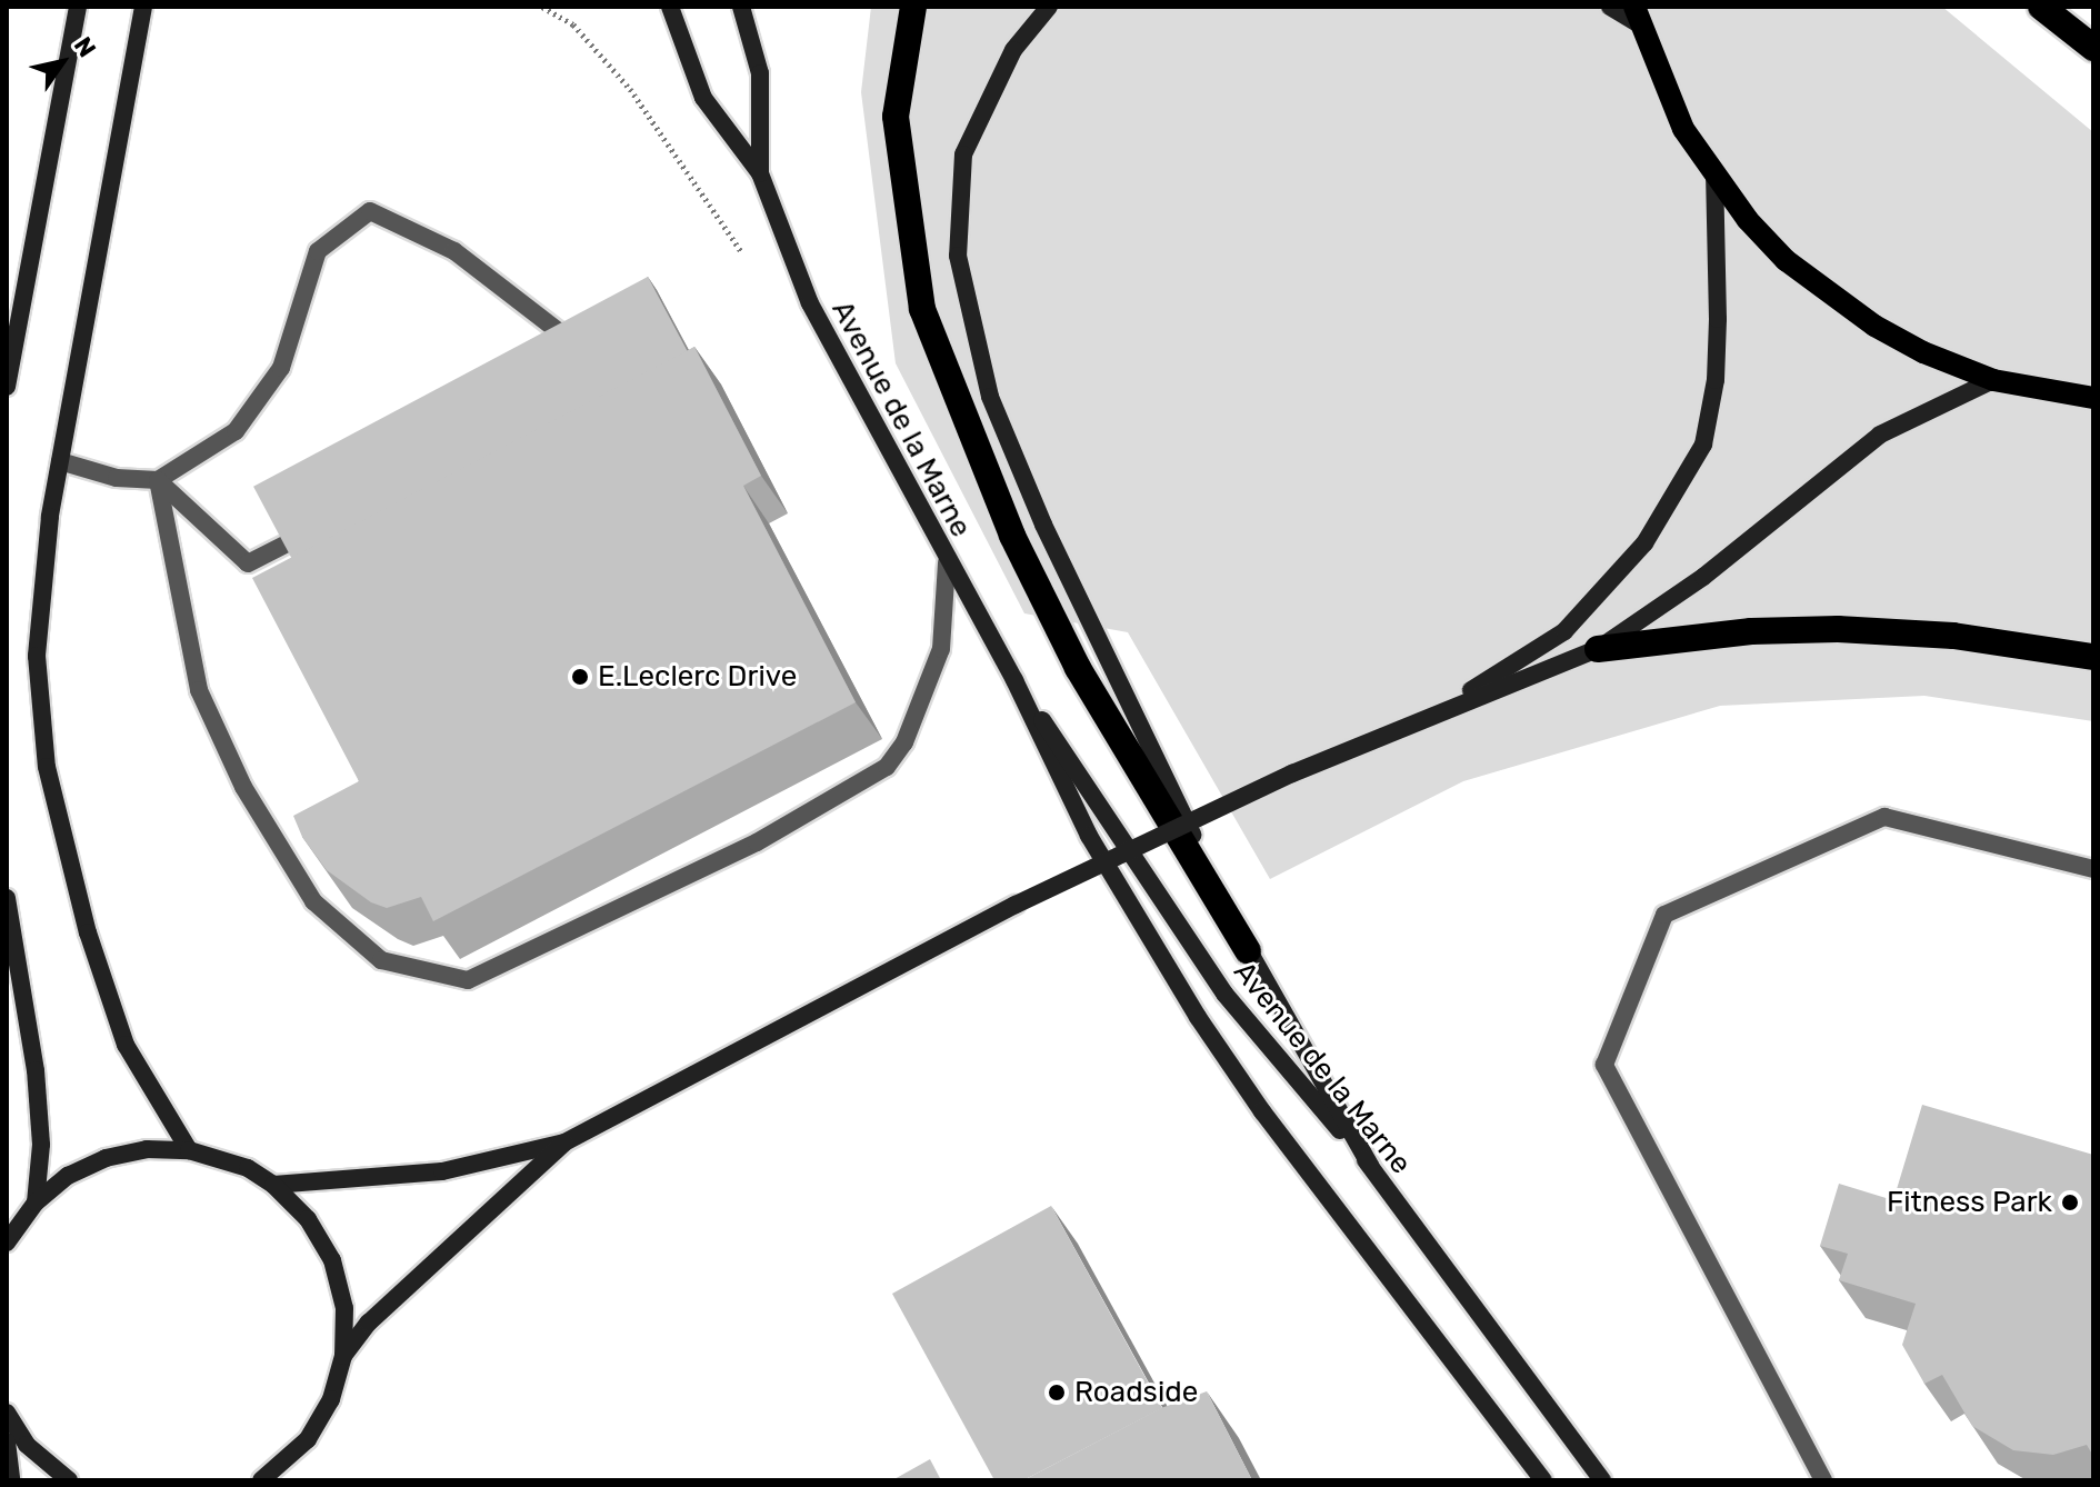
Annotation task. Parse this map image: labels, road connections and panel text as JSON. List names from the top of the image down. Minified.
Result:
{"streets":{"main road":["Avenue de la Marne"]},"places":["E.Leclerc Drive","Fitness Park","Roadside"],"north":"top right"}
